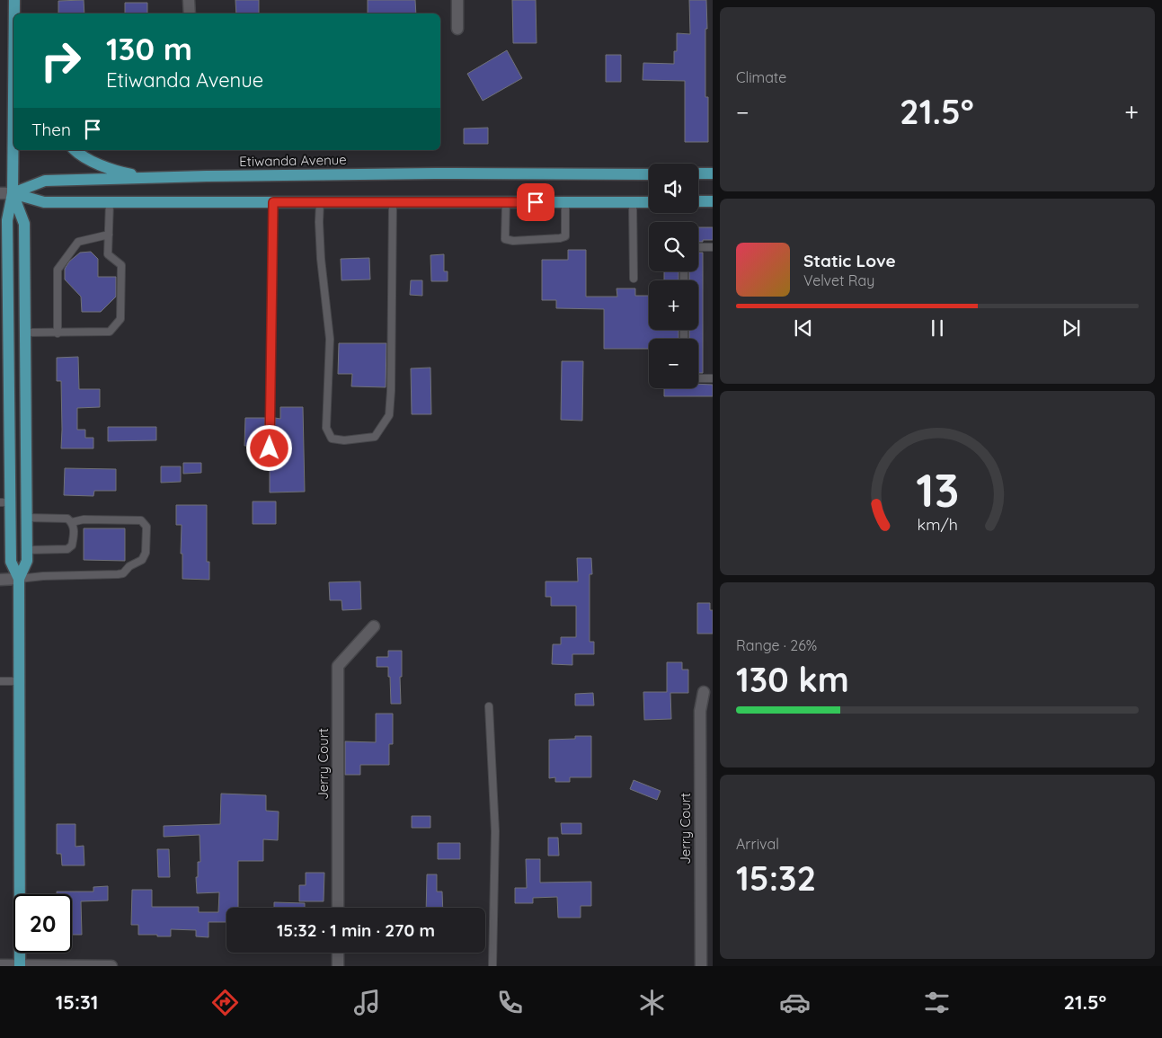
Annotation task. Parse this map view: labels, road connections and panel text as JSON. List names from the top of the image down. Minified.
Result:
{"streets":{"main road":["Etiwanda Avenue"],"street":["Jerry Court"]},"page":{"tile":["Climate",["Range · 26%","130 km"],["Arrival","15:32"]],"turn":["130 m","Etiwanda Avenue"],"heat":["−","21.5°","+"],"then":"Then","map_buttons":["+","−"],"song":["Static Love","Velvet Ray"],"limit":"20","trip":"15:32 · 1 min · 270 m","tabs":["15:31","21.5°"],"gauge":["13","km/h"]}}
